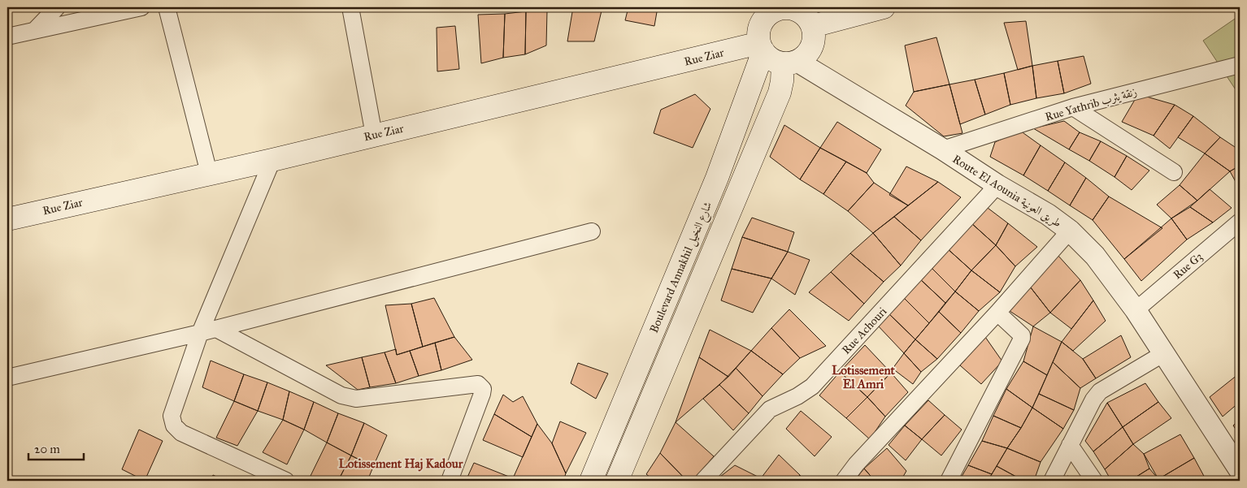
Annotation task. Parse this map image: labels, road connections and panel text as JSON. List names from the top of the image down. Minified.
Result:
{"streets":{"main road":["Rue Ziar","Boulevard Annakhil شارع النخيل"],"street":["Rue Yathrib زنقة يثرب","Route El Aounia طريق العونية","Rue G3","Rue Achouri"]},"crossings":[["Rue Ziar","Route El Aounia طريق العونية"],["Rue Ziar","Boulevard Annakhil شارع النخيل"],["Rue Yathrib زنقة يثرب","Route El Aounia طريق العونية"],["Route El Aounia طريق العونية","Rue G3"],["Route El Aounia طريق العونية","Boulevard Annakhil شارع النخيل"],["Route El Aounia طريق العونية","Rue Achouri"]],"districts":["Lotissement El Amri","Lotissement Haj Kadour"],"scale_bar":"20 m"}
